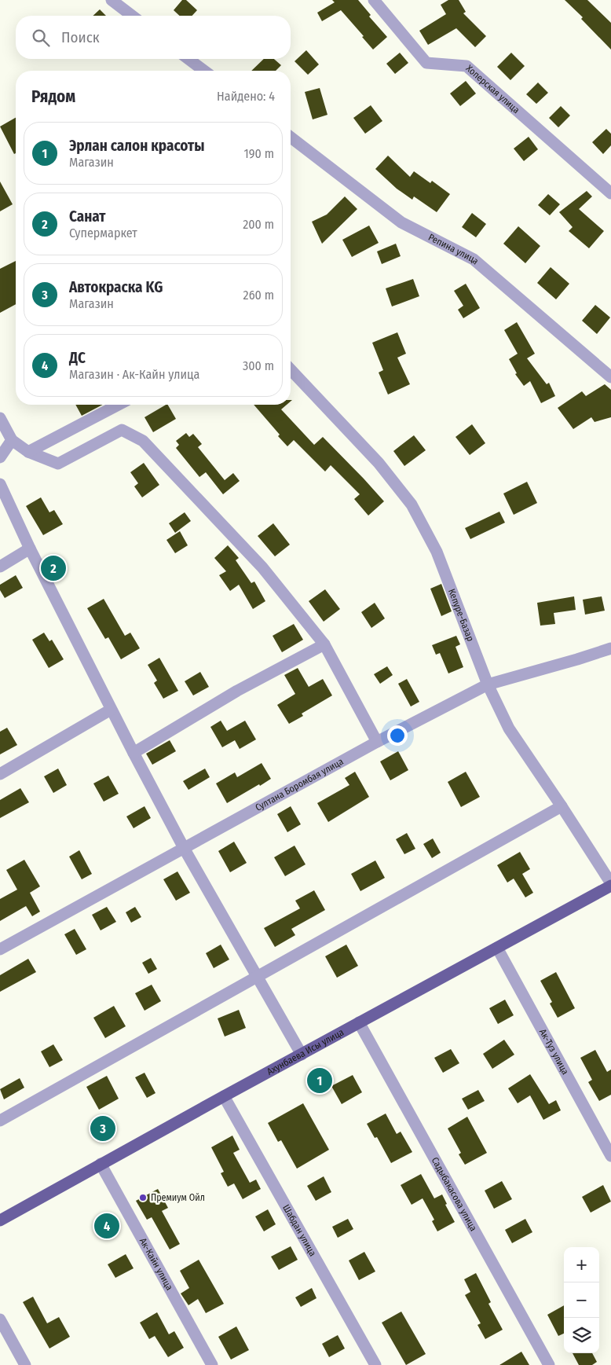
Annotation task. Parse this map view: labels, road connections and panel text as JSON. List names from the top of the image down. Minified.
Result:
{"streets":{"main road":["Ахунбаева Исы улица"],"street":["Хоперская улица","Репина улица","Кепуре-Базар","Султана Боромбая улица","Ак-Туз улица","Садыбакасова улица","Шабдан улица","Ак-Кайн улица"]},"crossings":[["Кепуре-Базар","Султана Боромбая улица"],["Кепуре-Базар","Ахунбаева Исы улица"],["Ахунбаева Исы улица","Ак-Туз улица"],["Ахунбаева Исы улица","Садыбакасова улица"],["Ахунбаева Исы улица","Шабдан улица"],["Ахунбаева Исы улица","Ак-Кайн улица"]],"places":["Премиум Ойл"],"page":{"search":"Поиск","heading":["Рядом","Найдено: 4"],"list":[{"mark":"1","name":"Эрлан салон красоты","note":"Магазин","value":"190 m"},{"mark":"2","name":"Санат","note":"Супермаркет","value":"200 m"},{"mark":"3","name":"Автокраска KG","note":"Магазин","value":"260 m"},{"mark":"4","name":"ДС","note":"Магазин · Ак-Кайн улица","value":"300 m"}],"pins":["2","1","3","4"],"map_buttons":["+","−"]}}
